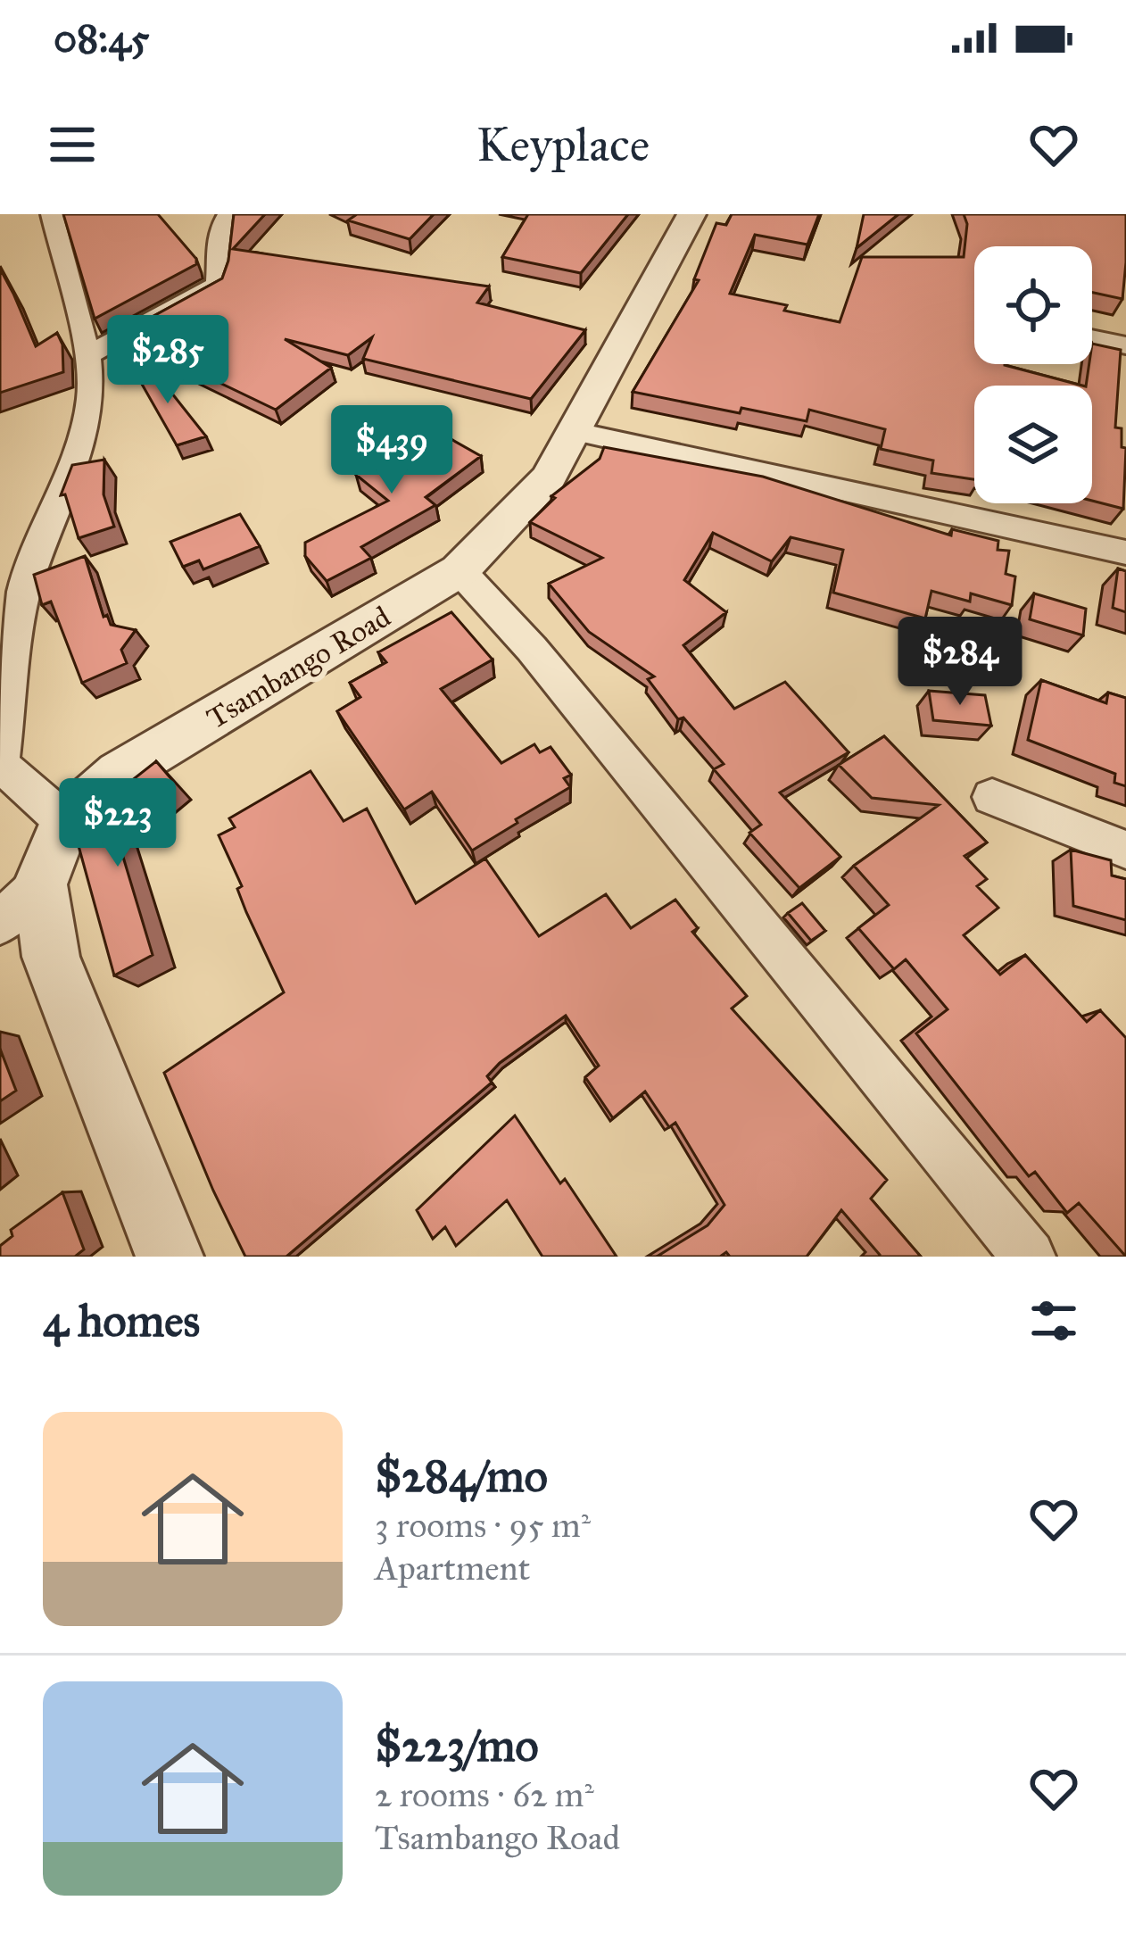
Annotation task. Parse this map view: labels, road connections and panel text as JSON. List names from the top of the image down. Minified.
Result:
{"streets":{"street":["Tsambango Road"]},"page":{"status":"08:45","header":"Keyplace","price":["$285","$439","$284","$223"],"heading":"4 homes","list":[{"name":"$284/mo","note":"3 rooms · 95 m² · Apartment"},{"name":"$223/mo","note":"2 rooms · 62 m² · Tsambango Road"}]}}
